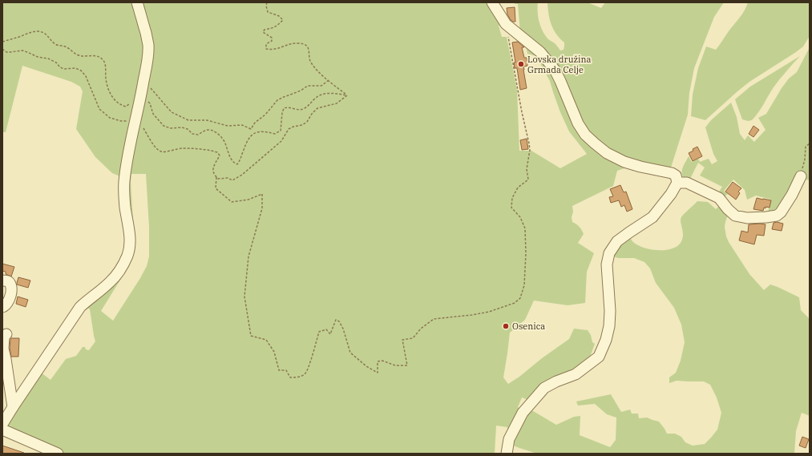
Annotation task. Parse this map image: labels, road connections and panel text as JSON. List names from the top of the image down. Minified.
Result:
{"places":["Lovska družina Grmada Celje","Osenica"]}
